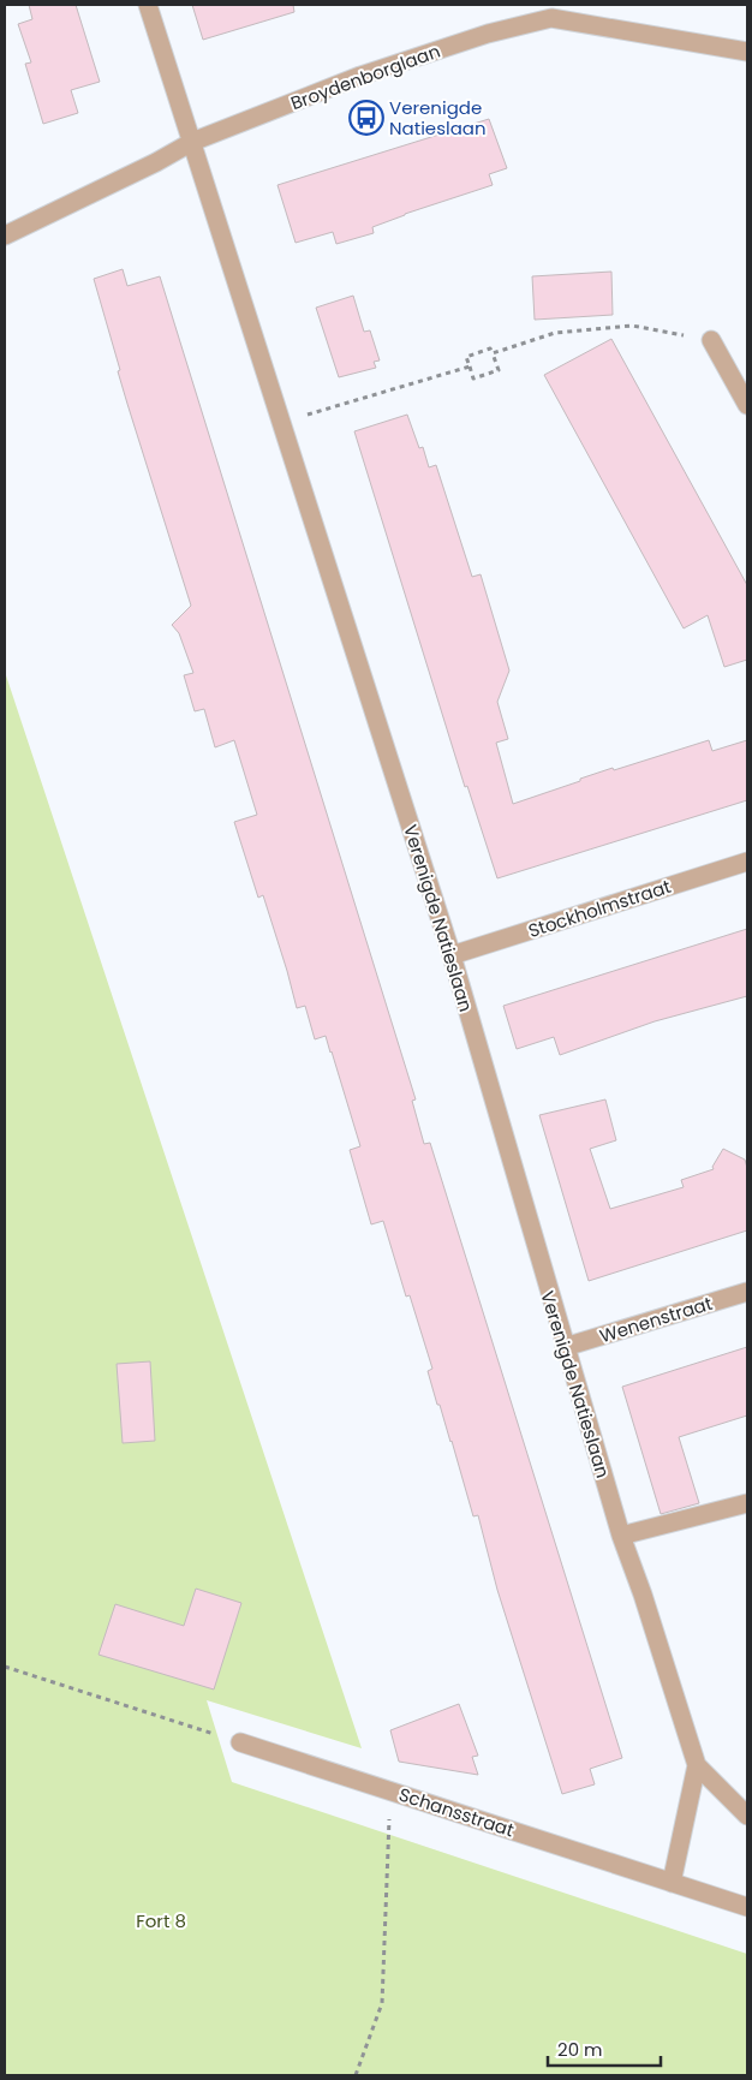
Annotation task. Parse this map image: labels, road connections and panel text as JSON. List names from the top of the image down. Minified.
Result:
{"streets":{"street":["Broydenborglaan","Stockholmstraat","Verenigde Natieslaan","Wenenstraat","Schansstraat"]},"crossings":[["Broydenborglaan","Verenigde Natieslaan"],["Stockholmstraat","Verenigde Natieslaan"],["Verenigde Natieslaan","Wenenstraat"]],"parks":["Fort 8"],"places":{"bus stop":["Verenigde Natieslaan"]},"scale_bar":"20 m"}
